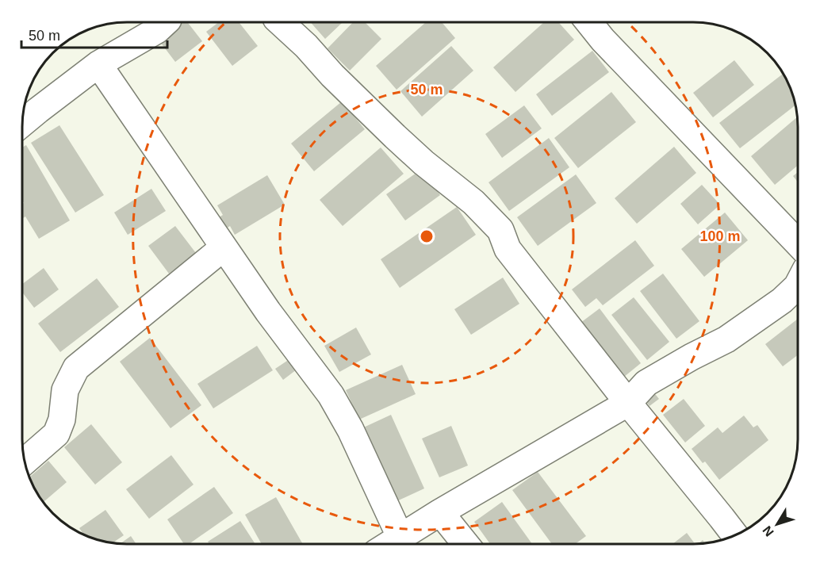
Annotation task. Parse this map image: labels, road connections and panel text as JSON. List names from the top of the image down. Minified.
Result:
{"scale_bar":"50 m","north":"bottom left","rings":["50 m","100 m"]}
